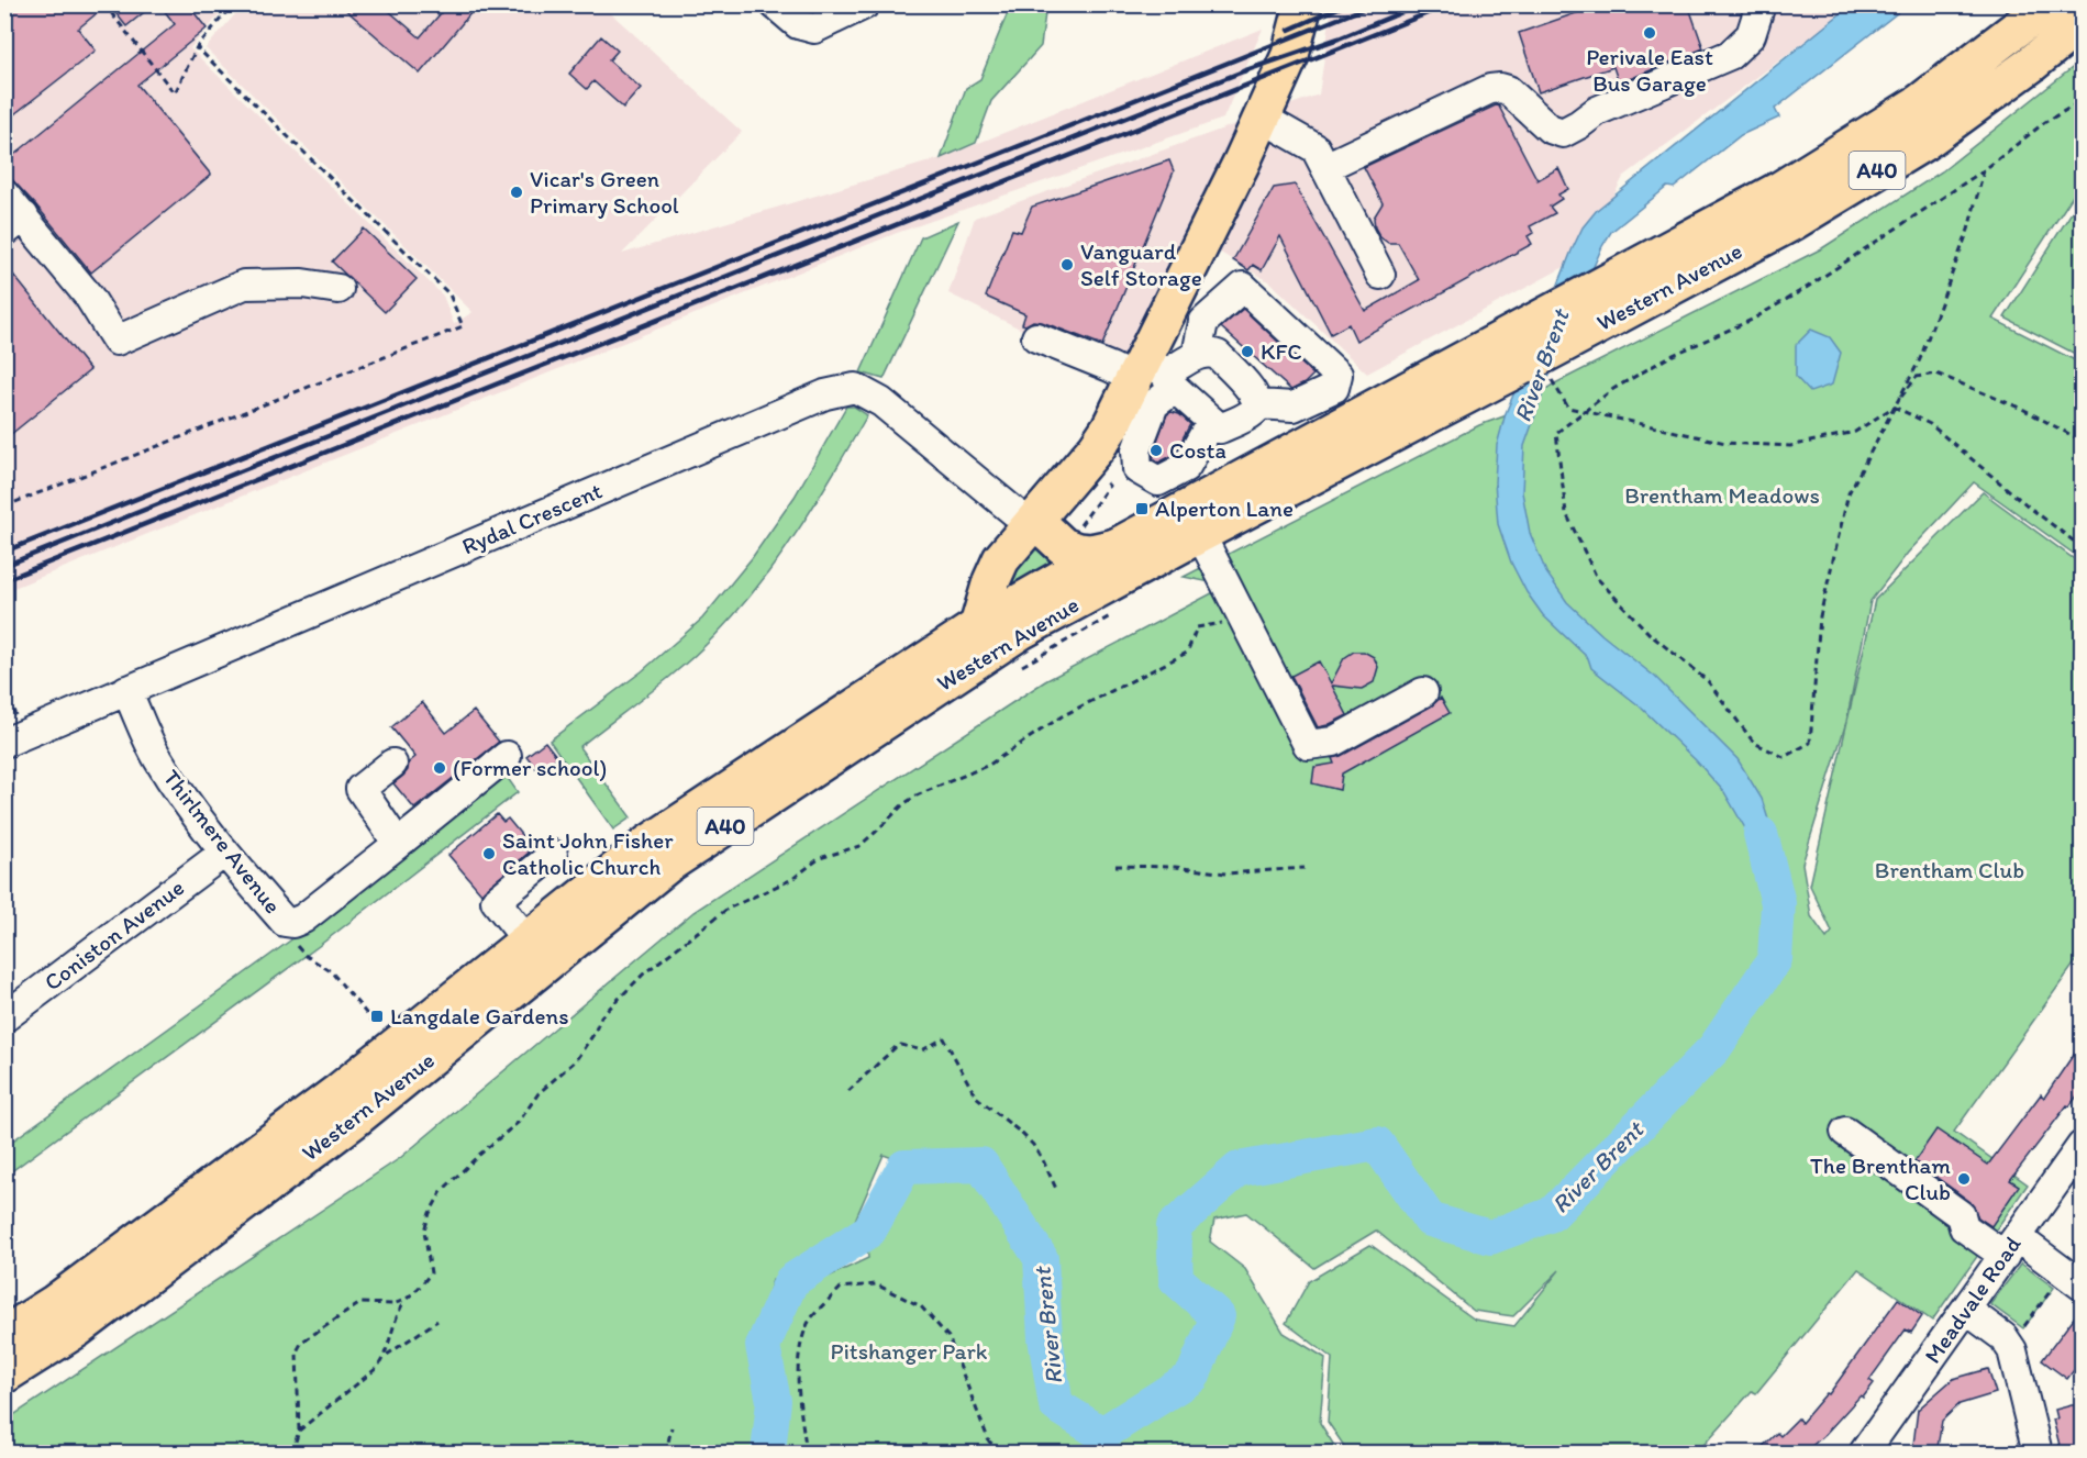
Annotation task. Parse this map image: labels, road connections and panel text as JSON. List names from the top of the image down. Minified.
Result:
{"streets":{"main road":["A40","Western Avenue"],"street":["Rydal Crescent","Thirlmere Avenue","Coniston Avenue","Meadvale Road"]},"crossings":[["Rydal Crescent","Thirlmere Avenue"],["Thirlmere Avenue","Coniston Avenue"]],"water":["River Brent"],"parks":["Brentham Meadows","Brentham Club","Pitshanger Park"],"places":{"other":["Perivale East Bus Garage","Vicar's Green Primary School","Vanguard Self Storage","KFC","Costa","(Former school)","Saint John Fisher Catholic Church","The Brentham Club"],"transit":["Alperton Lane","Langdale Gardens"]}}
